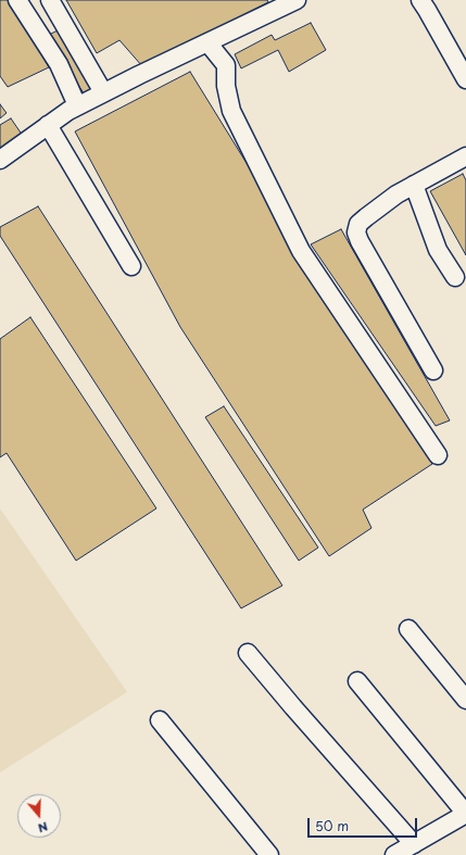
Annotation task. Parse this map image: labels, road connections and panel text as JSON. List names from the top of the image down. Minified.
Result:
{"scale_bar":"50 m","north":"bottom"}
